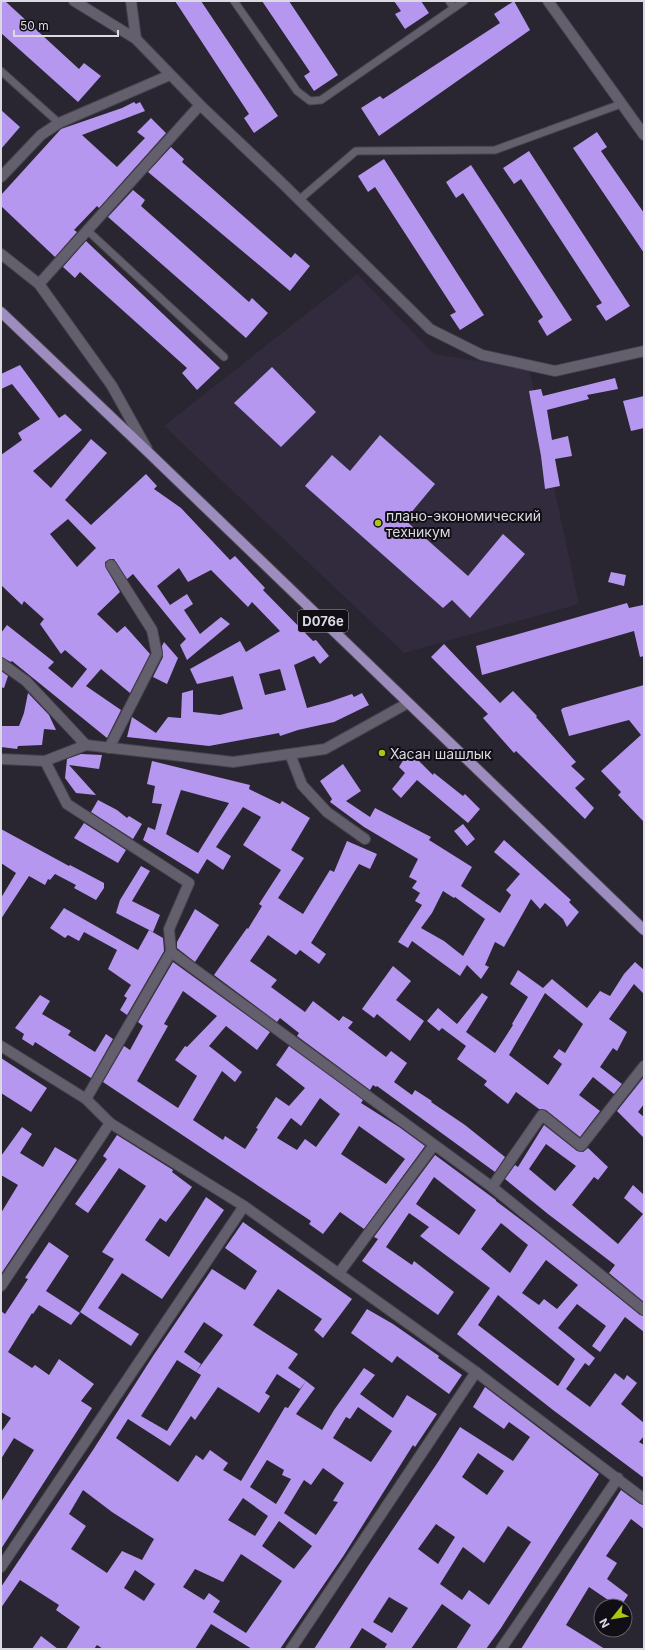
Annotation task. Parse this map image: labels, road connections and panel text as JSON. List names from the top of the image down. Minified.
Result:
{"streets":{"main road":["D076e"]},"places":["плано-экономический техникум","Хасан шашлык"],"scale_bar":"50 m","north":"bottom left"}
